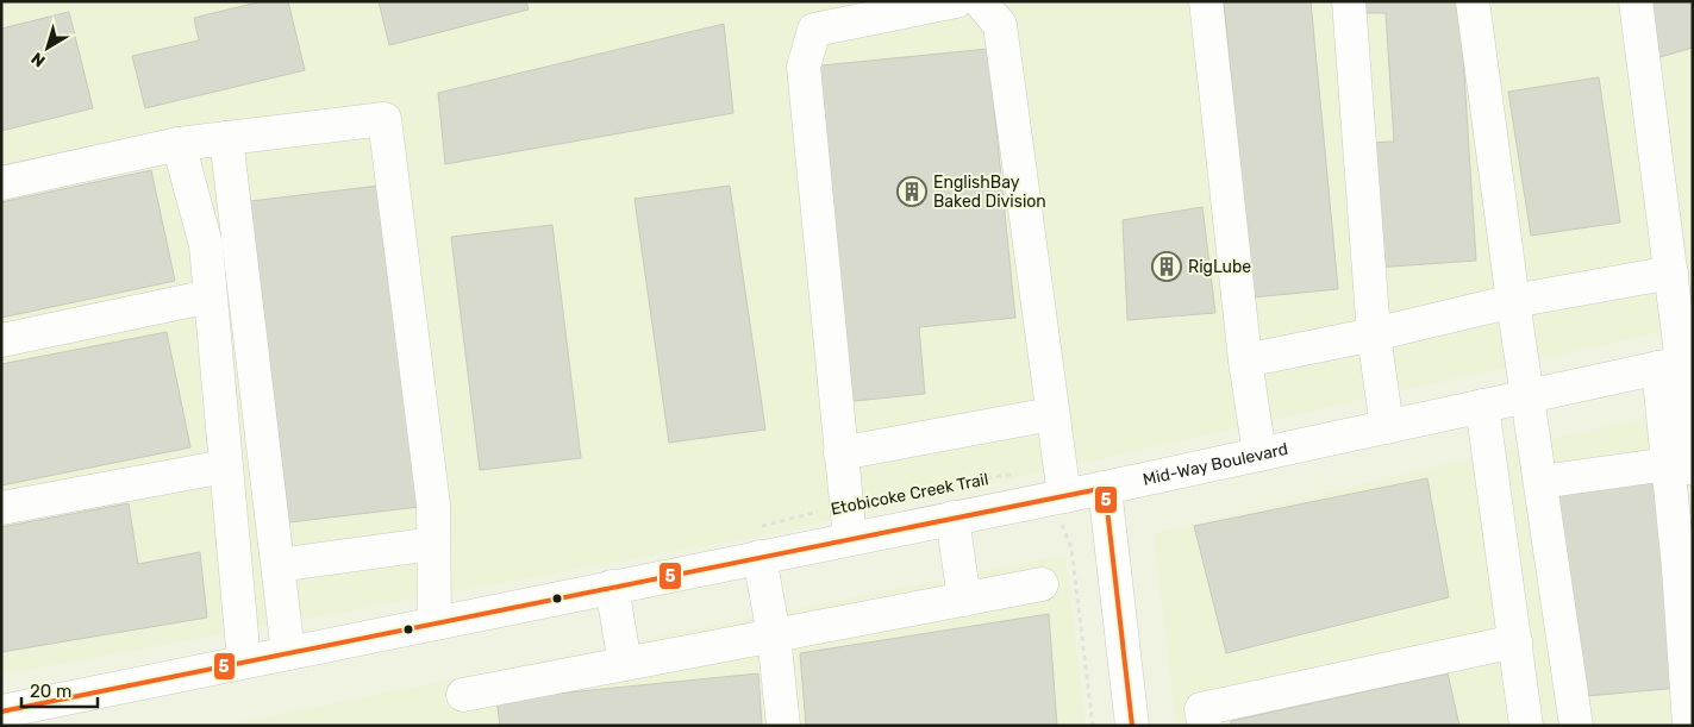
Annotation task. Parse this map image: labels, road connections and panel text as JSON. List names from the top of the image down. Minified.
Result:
{"streets":{"street":["Mid-Way Boulevard"],"path":["Etobicoke Creek Trail"]},"places":{"building":["EnglishBay Baked Division","RigLube"]},"lines":["transit line 5"],"scale_bar":"20 m","north":"bottom left"}
